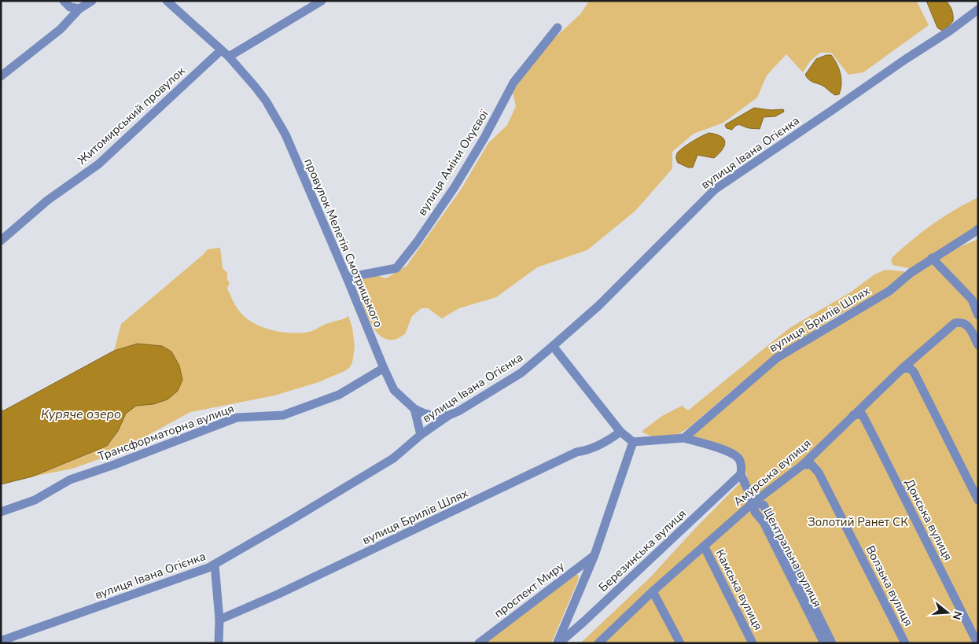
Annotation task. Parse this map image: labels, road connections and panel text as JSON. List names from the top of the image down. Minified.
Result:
{"streets":{"street":["Житомирський провулок","вулиця Івана Огієнка","вулиця Аміни Окуєвої","провулок Мелетія Смотрицького","вулиця Брилів Шлях","Трансформаторна вулиця","Амурська вулиця","Донська вулиця","Березинська вулиця","Центральна вулиця","Волзька вулиця","проспект Миру","Камська вулиця"]},"crossings":[["Житомирський провулок","провулок Мелетія Смотрицького"],["вулиця Івана Огієнка","провулок Мелетія Смотрицького"],["вулиця Аміни Окуєвої","провулок Мелетія Смотрицького"],["провулок Мелетія Смотрицького","Трансформаторна вулиця"],["Амурська вулиця","Донська вулиця"],["Амурська вулиця","Центральна вулиця"],["Амурська вулиця","Волзька вулиця"],["Амурська вулиця","Камська вулиця"],["Березинська вулиця","проспект Миру"]],"water":["Куряче озеро"],"parks":["Золотий Ранет СК"],"north":"right"}
